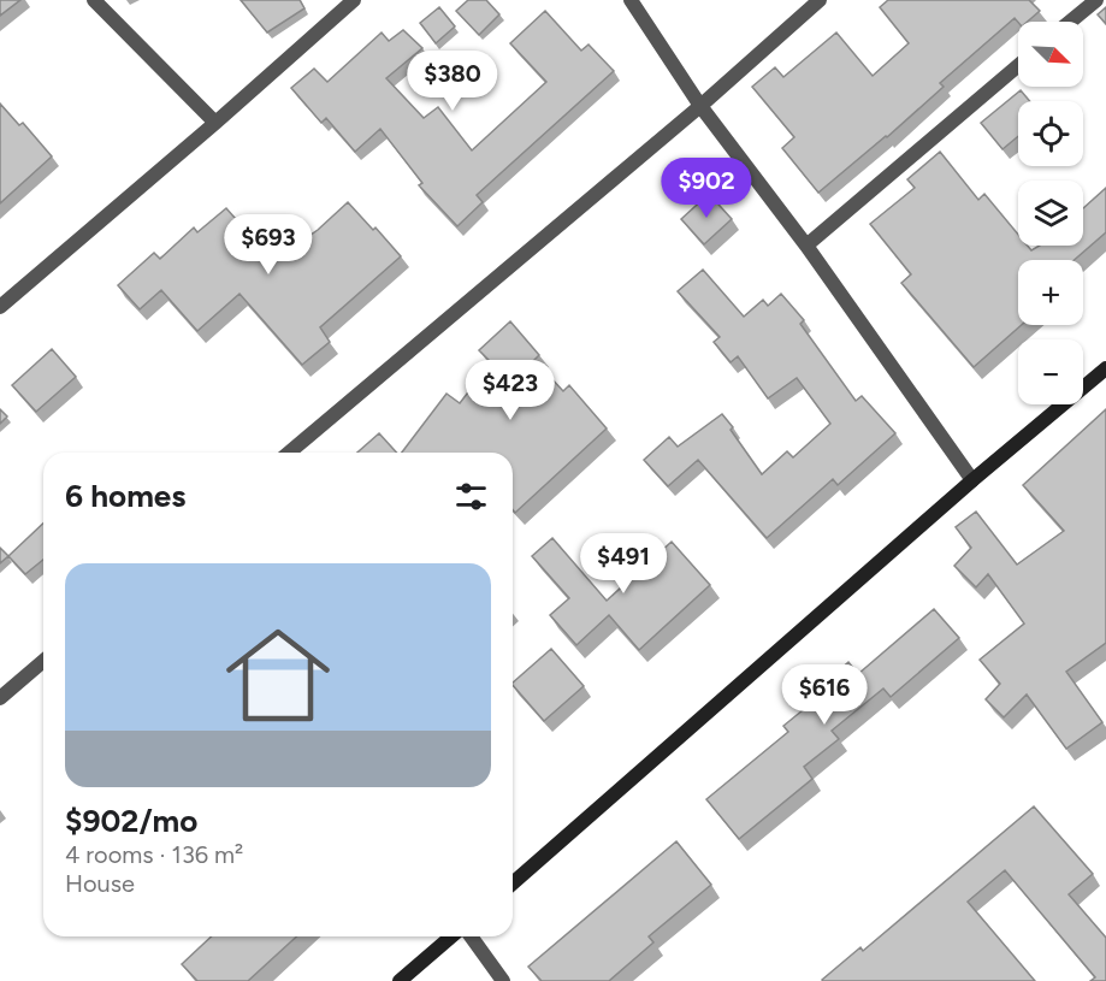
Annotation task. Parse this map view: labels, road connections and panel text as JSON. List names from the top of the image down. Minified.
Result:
{"north":"bottom right","page":{"map_buttons":["+","−"],"price":["$380","$902","$693","$423","$491","$616"],"heading":"6 homes","list":[{"name":"$902/mo","note":"4 rooms · 136 m² · House"}]}}
